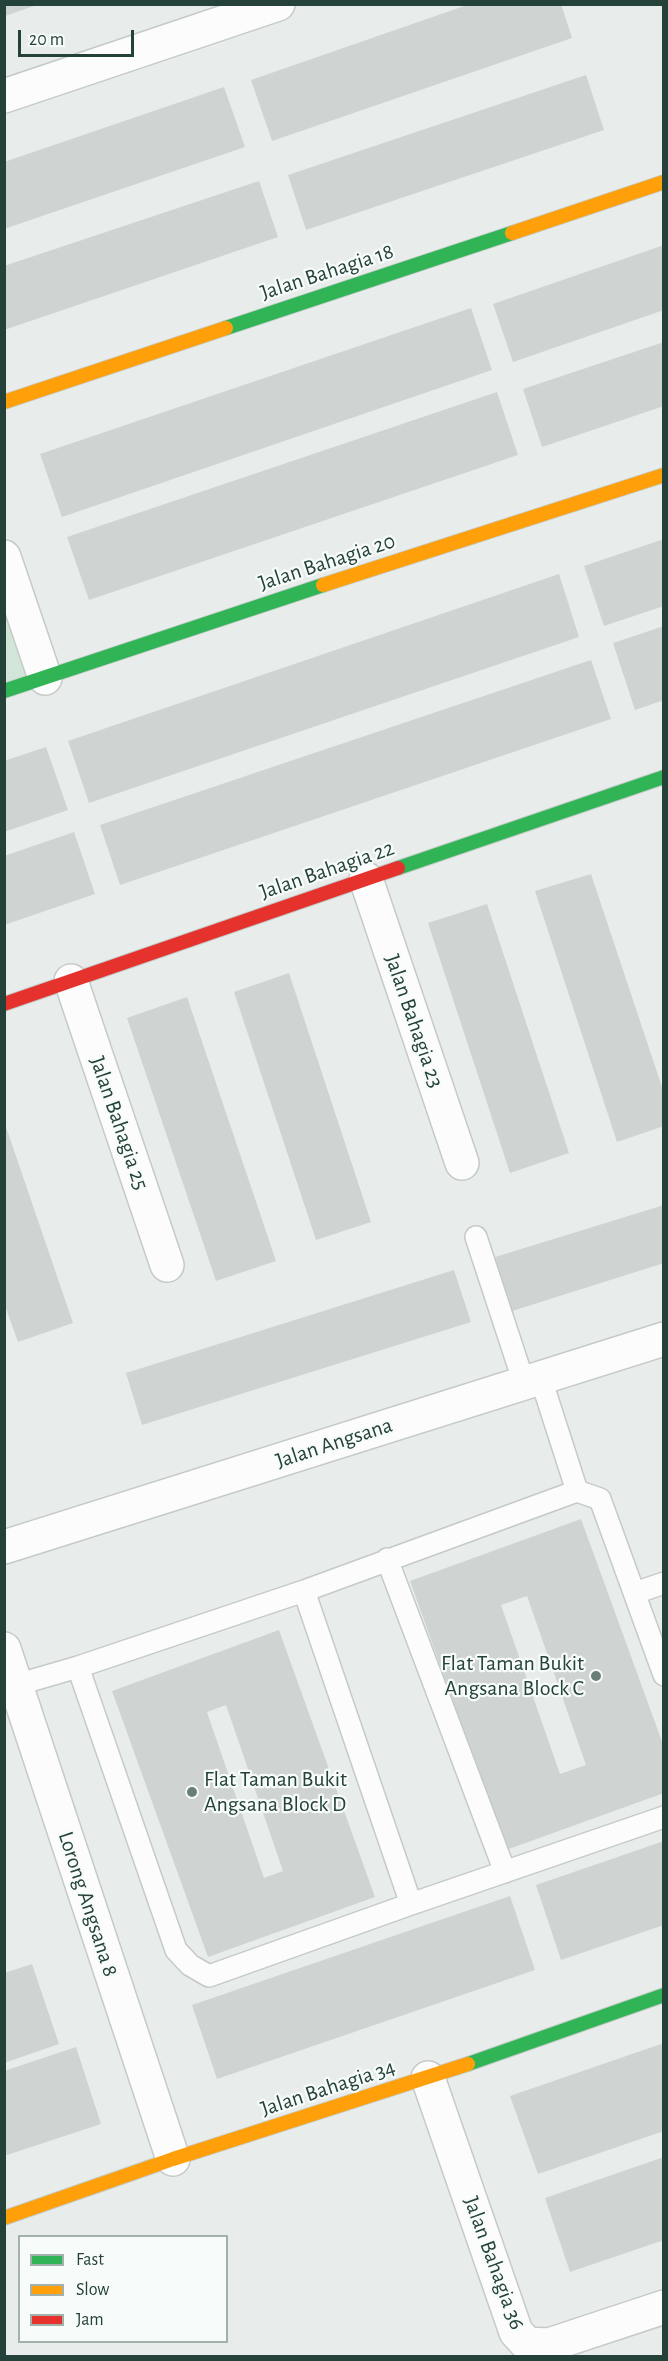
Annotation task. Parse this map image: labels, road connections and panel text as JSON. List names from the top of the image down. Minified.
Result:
{"streets":{"street":["Jalan Bahagia 18","Jalan Bahagia 20","Jalan Bahagia 22","Jalan Bahagia 23","Jalan Bahagia 25","Jalan Angsana","Lorong Angsana 8","Jalan Bahagia 34","Jalan Bahagia 36"]},"crossings":[["Jalan Bahagia 22","Jalan Bahagia 23"],["Jalan Bahagia 22","Jalan Bahagia 25"],["Lorong Angsana 8","Jalan Bahagia 34"],["Jalan Bahagia 34","Jalan Bahagia 36"]],"places":["Flat Taman Bukit Angsana Block C","Flat Taman Bukit Angsana Block D"],"legend":["Fast","Slow","Jam"],"scale_bar":"20 m"}
